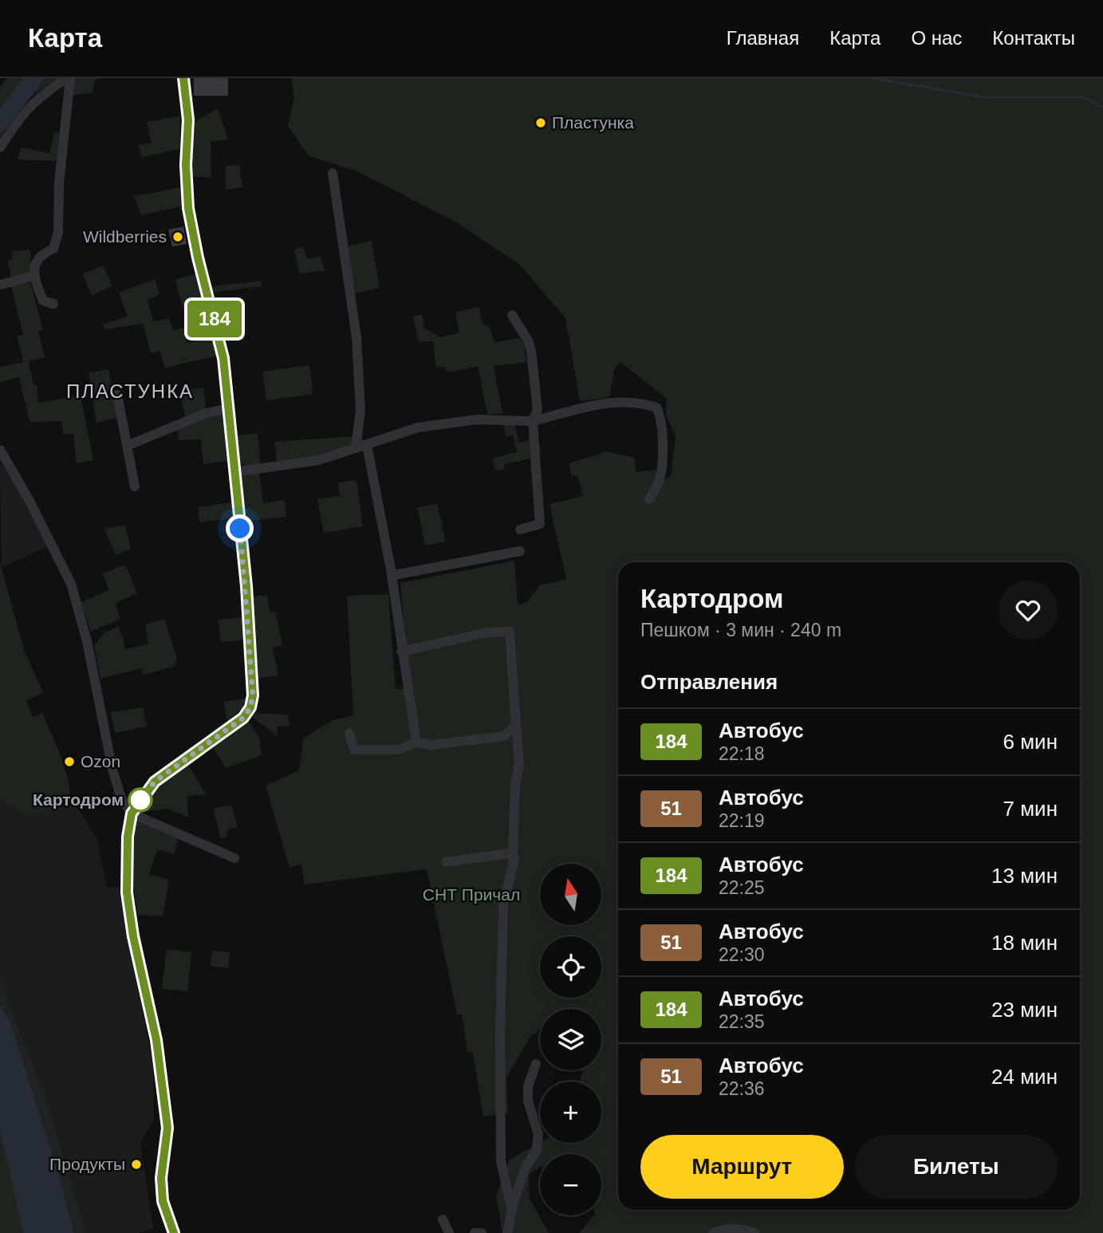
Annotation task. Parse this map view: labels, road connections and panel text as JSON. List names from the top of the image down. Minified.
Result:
{"districts":["ПЛАСТУНКА"],"parks":["СНТ Причал"],"places":["Пластунка","Wildberries","Ozon","Картодром","Продукты"],"lines":["bus line 184"],"north":"top","page":{"header":"Карта","nav":["Главная","Карта","О нас","Контакты"],"on_map":"184","heading":[["Картодром","Пешком · 3 мин · 240 m"],"Отправления"],"list":[{"mark":"184","name":"Автобус","note":"22:18","value":"6 мин"},{"mark":"51","name":"Автобус","note":"22:19","value":"7 мин"},{"mark":"184","name":"Автобус","note":"22:25","value":"13 мин"},{"mark":"51","name":"Автобус","note":"22:30","value":"18 мин"},{"mark":"184","name":"Автобус","note":"22:35","value":"23 мин"},{"mark":"51","name":"Автобус","note":"22:36","value":"24 мин"}],"map_buttons":["+","−"],"buttons":["Маршрут","Билеты"]}}
